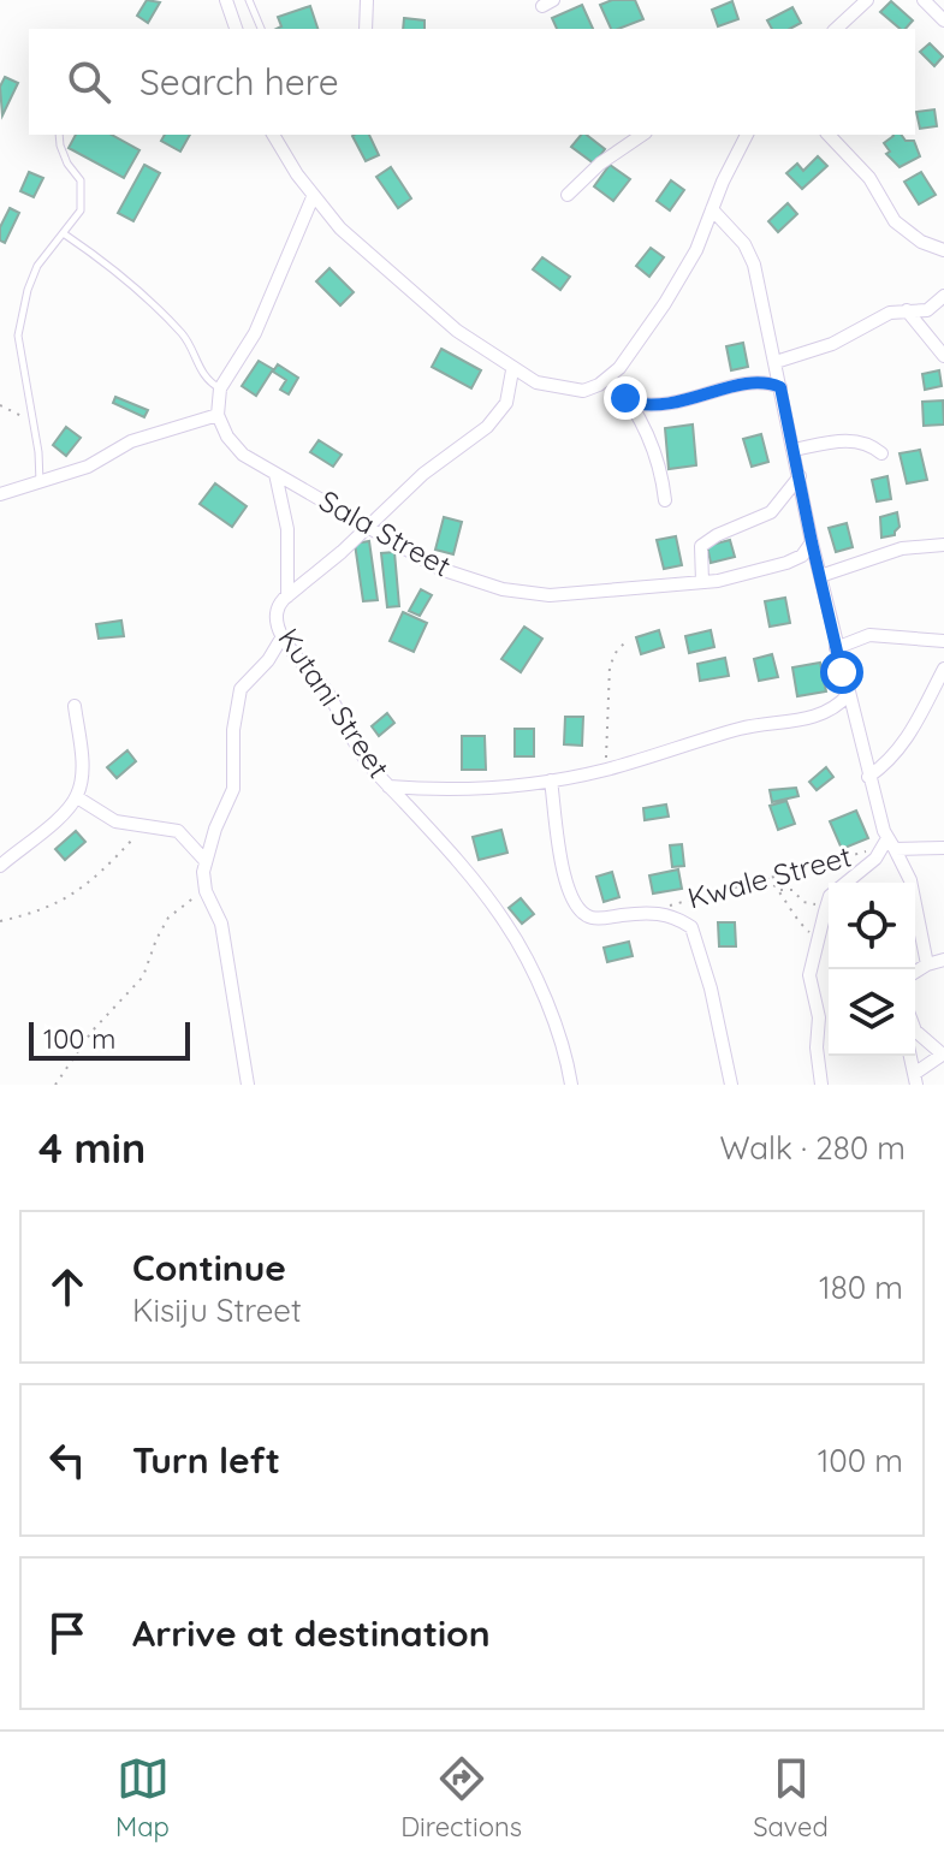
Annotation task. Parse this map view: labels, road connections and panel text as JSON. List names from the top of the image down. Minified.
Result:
{"streets":{"street":["Sala Street","Kutani Street","Kwale Street"]},"crossings":[["Sala Street","Kutani Street"]],"scale_bar":"100 m","page":{"search":"Search here","scale":"100 m","heading":["4 min","Walk · 280 m"],"list":[["Continue","Kisiju Street","180 m"],["Turn left","100 m"],"Arrive at destination"],"nav":["Map","Directions","Saved"]}}
